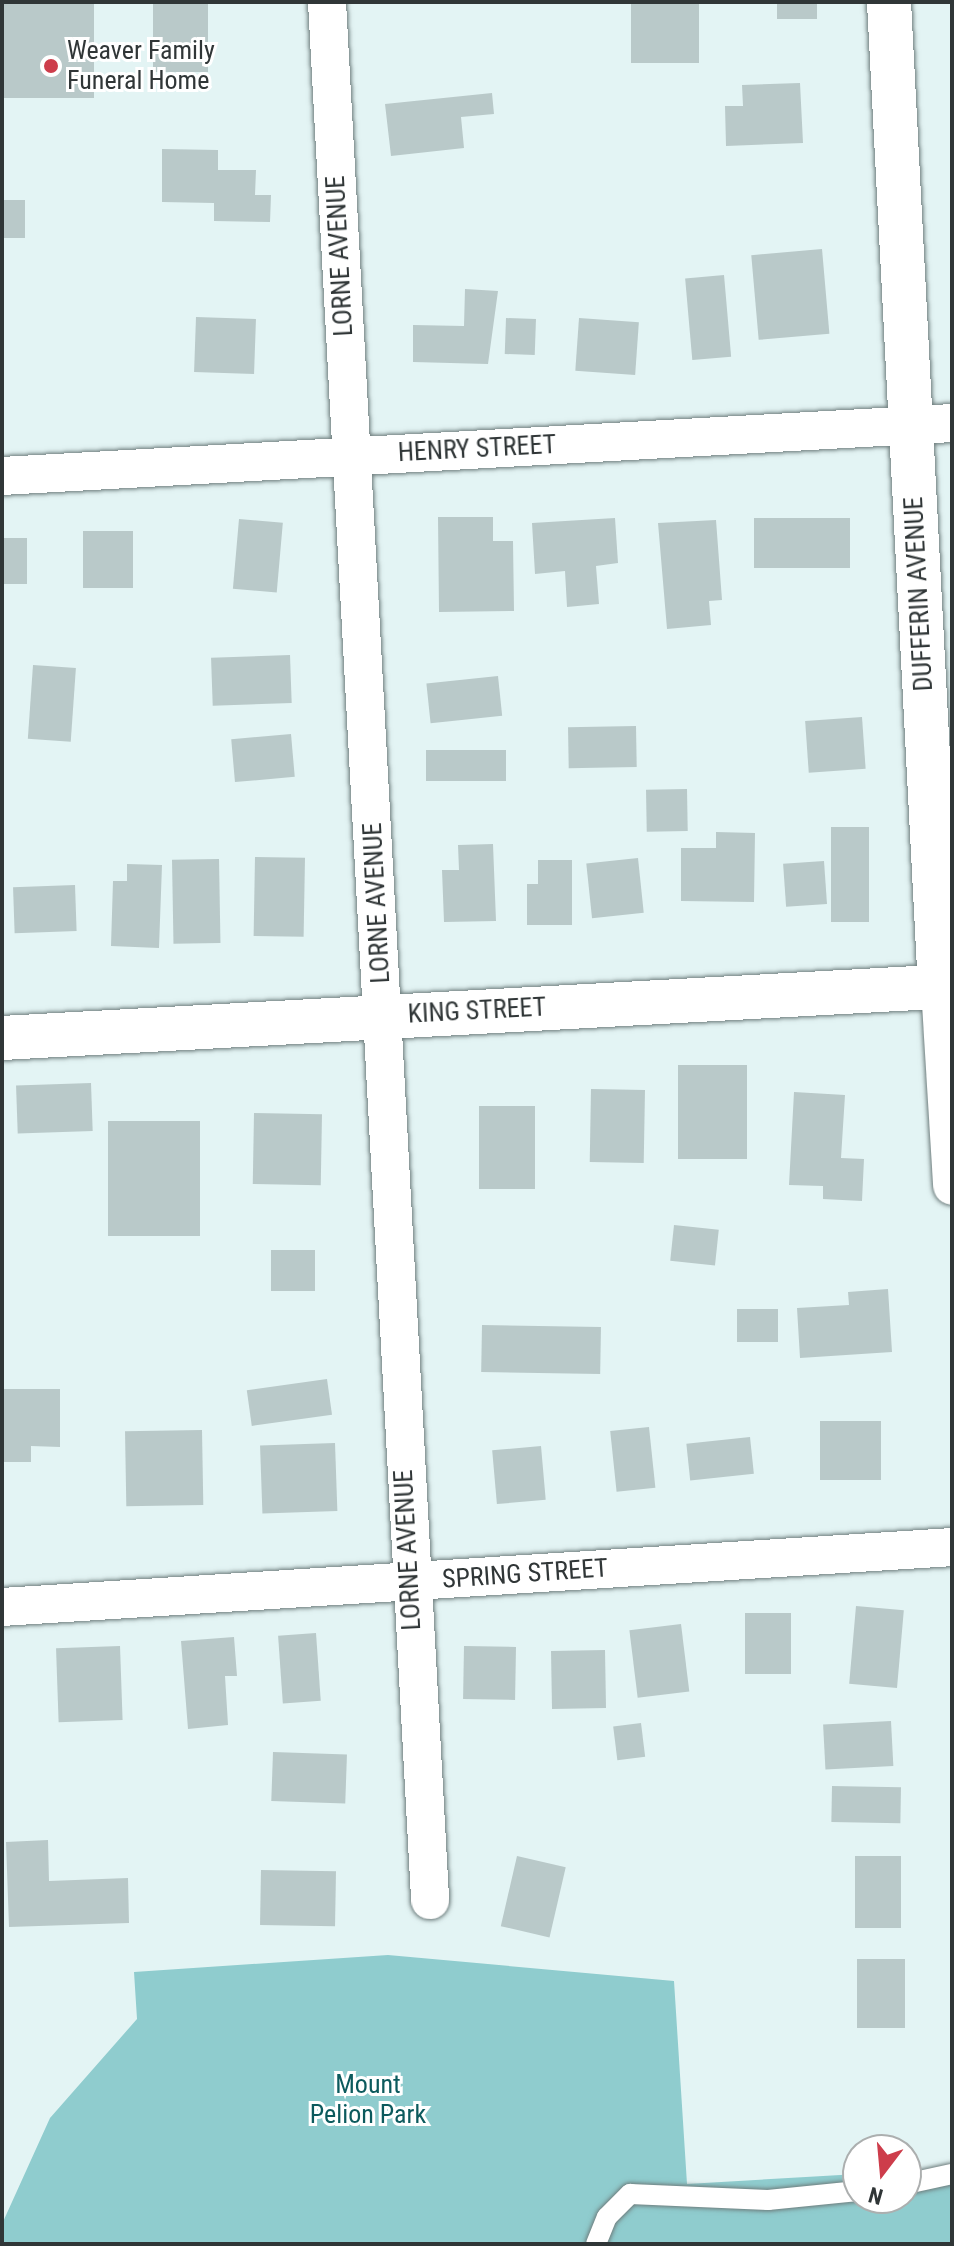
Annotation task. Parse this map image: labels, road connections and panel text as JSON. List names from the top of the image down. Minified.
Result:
{"streets":{"street":["LORNE AVENUE","HENRY STREET","DUFFERIN AVENUE","KING STREET","SPRING STREET"]},"crossings":[["LORNE AVENUE","HENRY STREET"],["LORNE AVENUE","KING STREET"],["LORNE AVENUE","SPRING STREET"],["HENRY STREET","DUFFERIN AVENUE"],["DUFFERIN AVENUE","KING STREET"]],"parks":["Mount Pelion Park"],"places":["Weaver Family Funeral Home"],"north":"bottom"}
